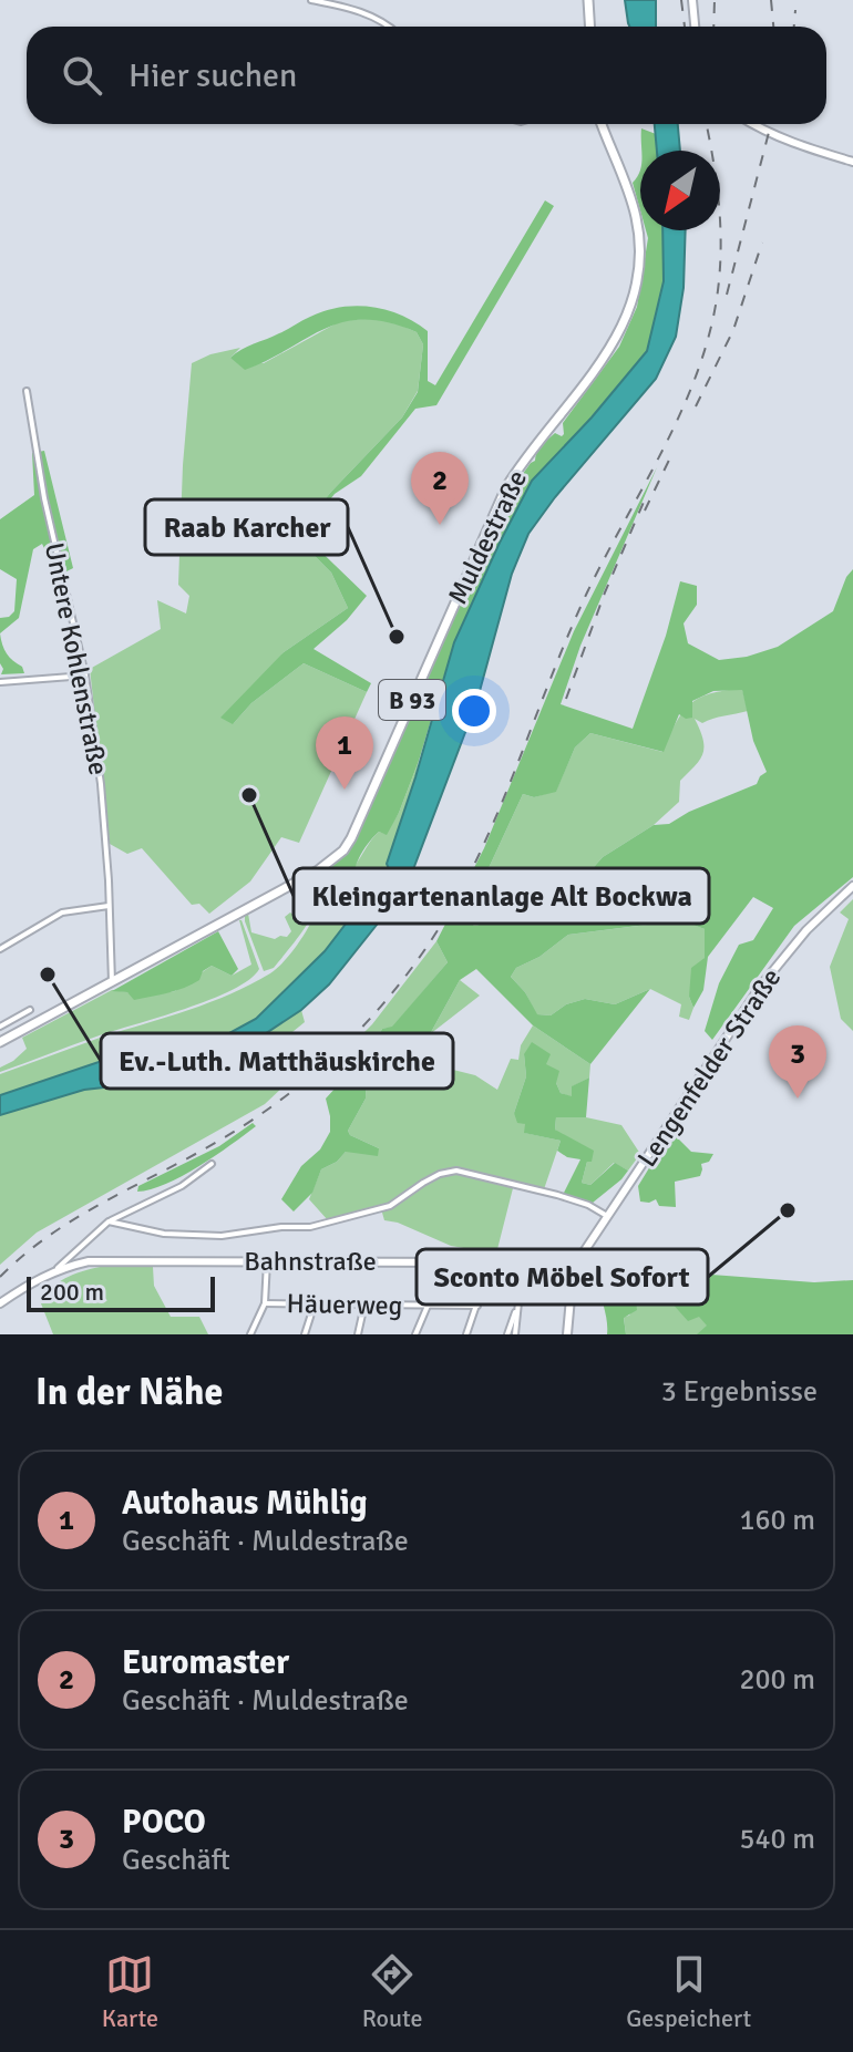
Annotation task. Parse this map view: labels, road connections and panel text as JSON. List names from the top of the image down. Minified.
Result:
{"streets":{"main road":["Muldestraße","B 93","Lengenfelder Straße","Bahnstraße"],"street":["Untere Kohlenstraße","Häuerweg"]},"crossings":[["Muldestraße","Untere Kohlenstraße"],["Lengenfelder Straße","Bahnstraße"]],"places":["Raab Karcher","Kleingartenanlage Alt Bockwa","Ev.-Luth. Matthäuskirche","Sconto Möbel Sofort"],"scale_bar":"200 m","north":"bottom left","page":{"search":"Hier suchen","pins":["2","1","3"],"scale":"200 m","heading":["In der Nähe","3 Ergebnisse"],"list":[{"mark":"1","name":"Autohaus Mühlig","note":"Geschäft · Muldestraße","value":"160 m"},{"mark":"2","name":"Euromaster","note":"Geschäft · Muldestraße","value":"200 m"},{"mark":"3","name":"POCO","note":"Geschäft","value":"540 m"}],"nav":["Karte","Route","Gespeichert"]}}
